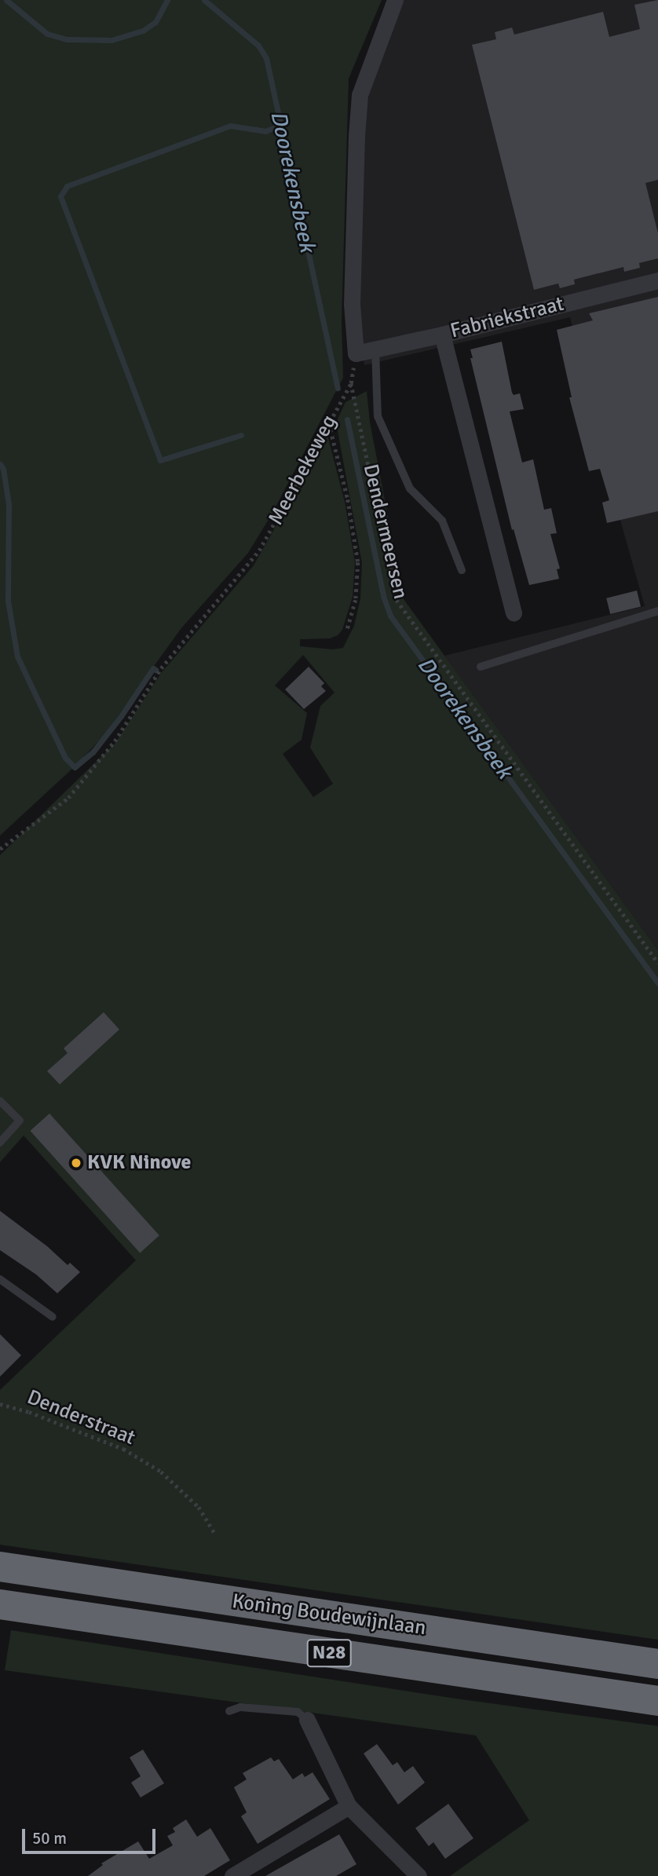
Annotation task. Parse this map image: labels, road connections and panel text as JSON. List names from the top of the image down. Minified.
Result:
{"streets":{"highway":["Koning Boudewijnlaan","N28"],"street":["Fabriekstraat"],"path":["Meerbekeweg","Dendermeersen","Denderstraat"]},"crossings":[["Fabriekstraat","Meerbekeweg"],["Meerbekeweg","Dendermeersen"]],"water":["Doorekensbeek"],"places":["KVK Ninove"],"scale_bar":"50 m"}
